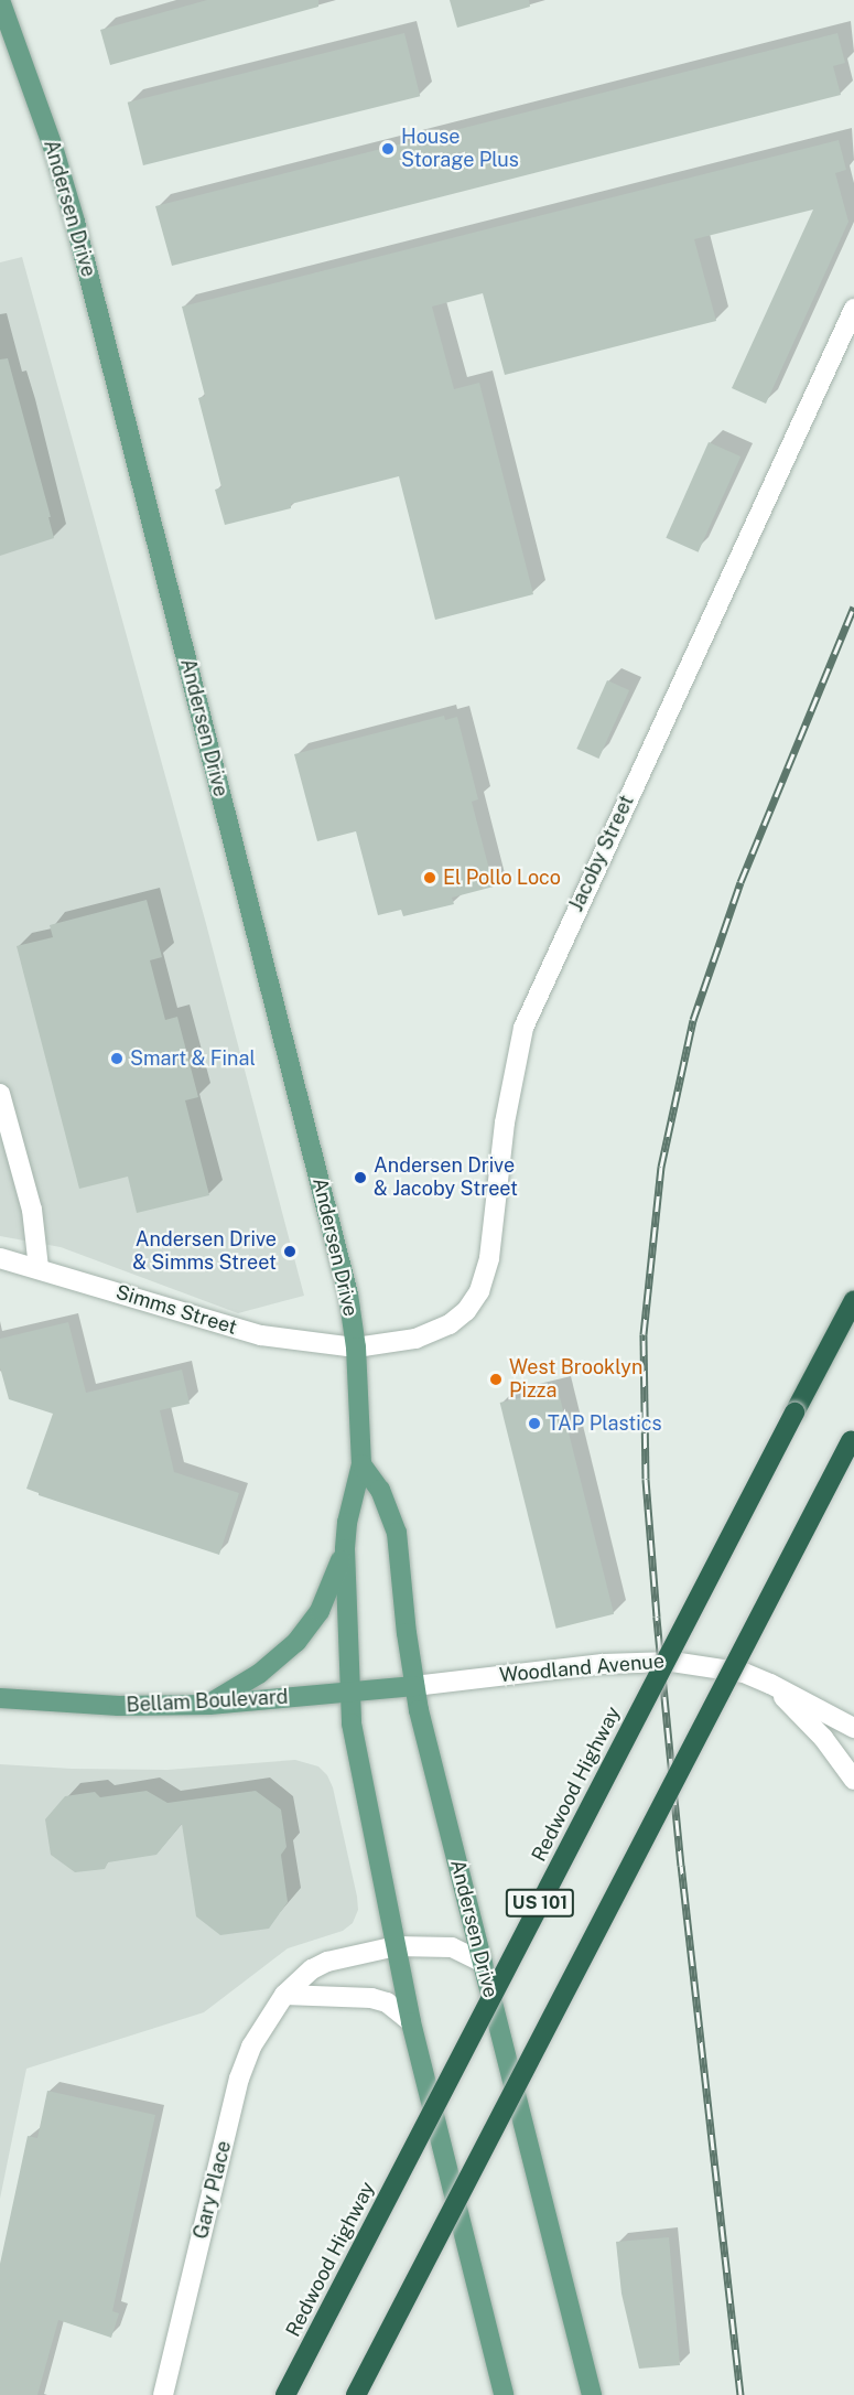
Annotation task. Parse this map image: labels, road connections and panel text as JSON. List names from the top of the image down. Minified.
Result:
{"streets":{"highway":["Redwood Highway","US 101"],"main road":["Andersen Drive","Bellam Boulevard"],"street":["Jacoby Street","Simms Street","Woodland Avenue","Gary Place"]},"crossings":[["Andersen Drive","Jacoby Street"],["Andersen Drive","Simms Street"],["Andersen Drive","Woodland Avenue"],["Andersen Drive","Bellam Boulevard"],["Andersen Drive","Gary Place"],["Jacoby Street","Simms Street"],["Woodland Avenue","Bellam Boulevard"]],"places":["House Storage Plus","El Pollo Loco","Smart & Final","Andersen Drive & Jacoby Street","Andersen Drive & Simms Street","West Brooklyn Pizza","TAP Plastics"]}
